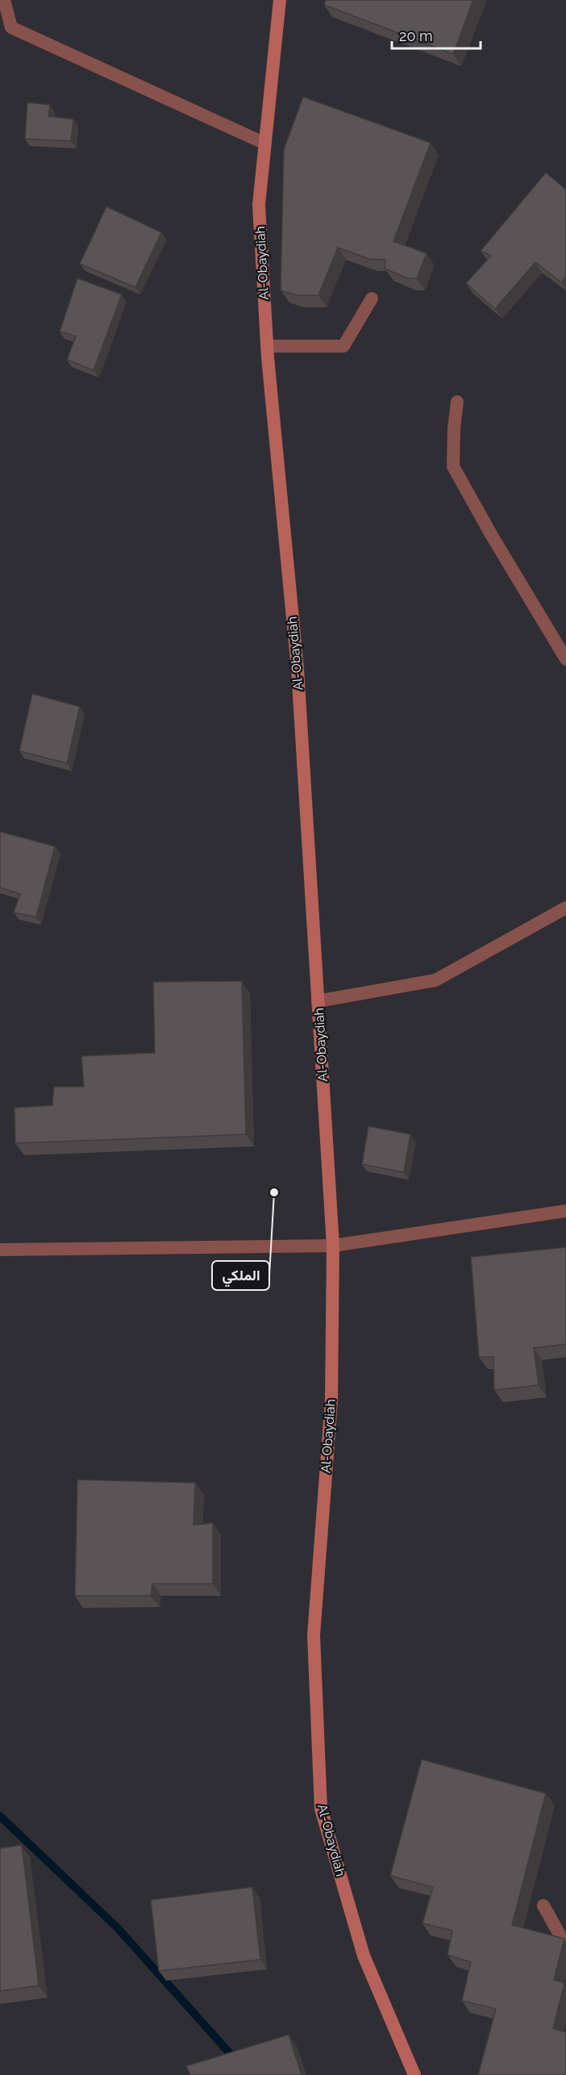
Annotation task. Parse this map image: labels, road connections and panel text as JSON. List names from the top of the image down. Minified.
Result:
{"streets":{"main road":["Al-Obaydiah"]},"places":["الملكي"],"scale_bar":"20 m"}
